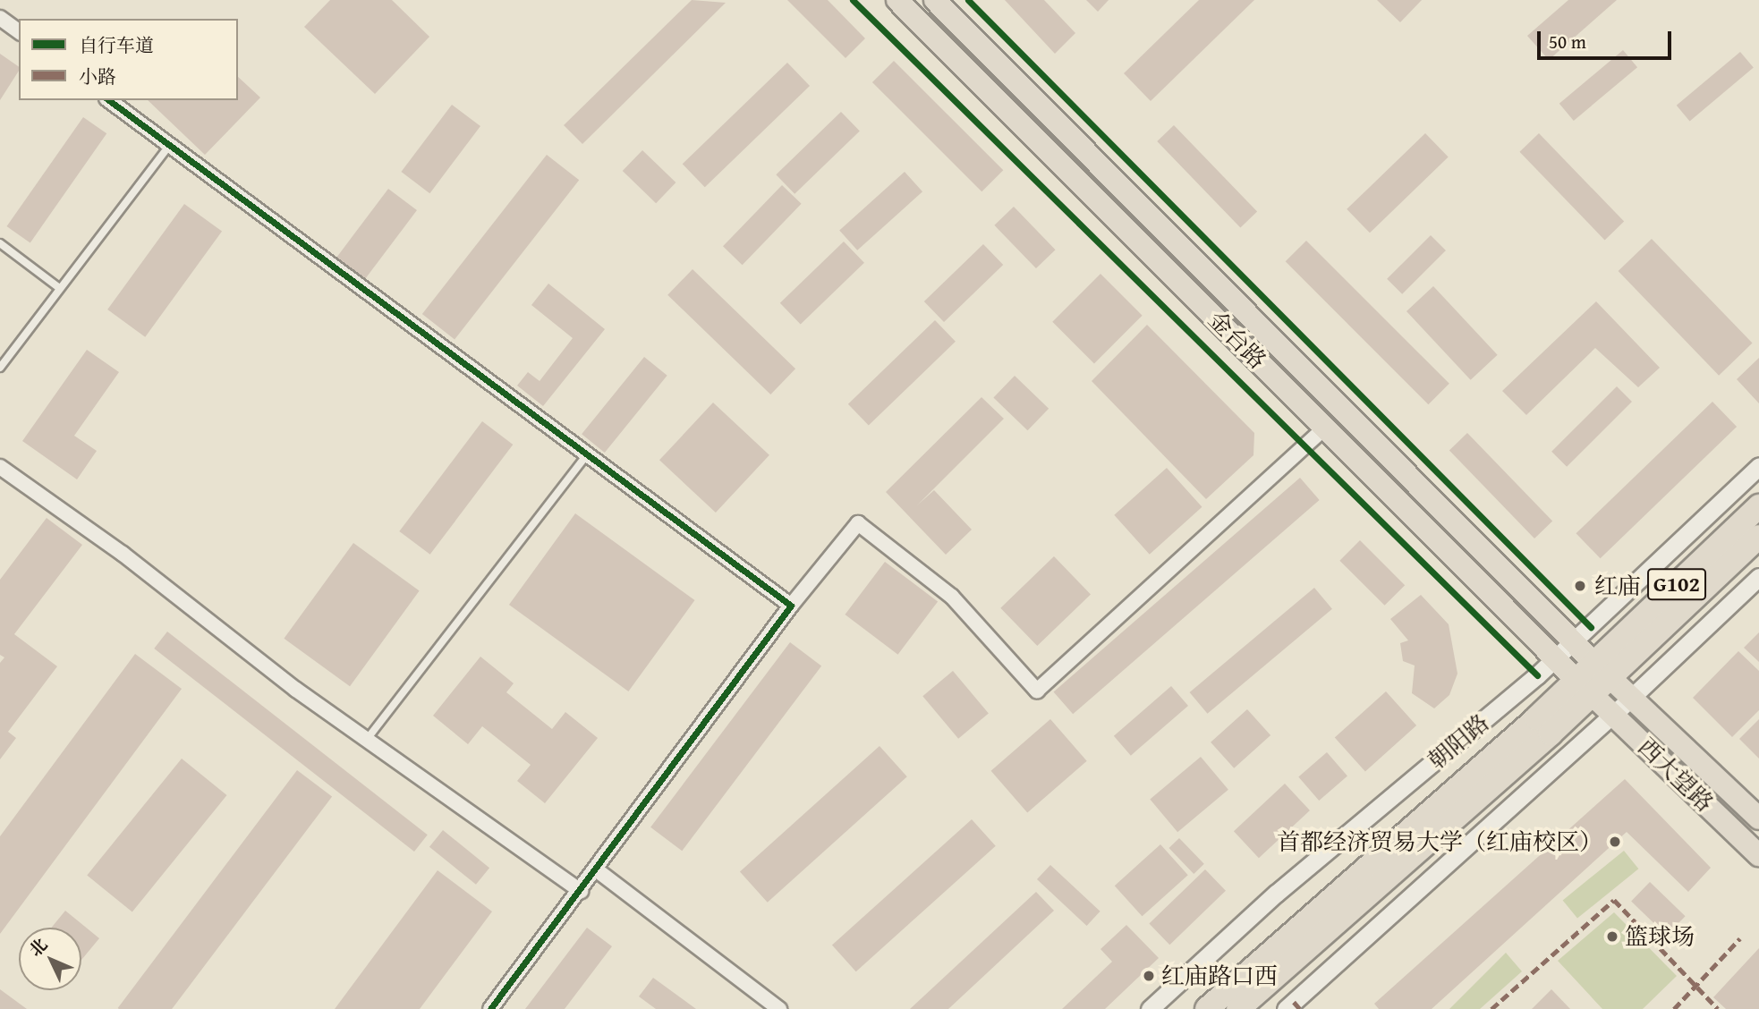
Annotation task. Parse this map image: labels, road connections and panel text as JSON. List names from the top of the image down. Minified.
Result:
{"streets":{"highway":["G102","朝阳路"],"main road":["金台路","西大望路"]},"crossings":[["金台路","G102"],["金台路","朝阳路"],["金台路","西大望路"],["G102","西大望路"],["朝阳路","西大望路"]],"places":["红庙","首都经济贸易大学（红庙校区）","篮球场","红庙路口西"],"legend":["自行车道","小路"],"scale_bar":"50 m","north":"top left"}
